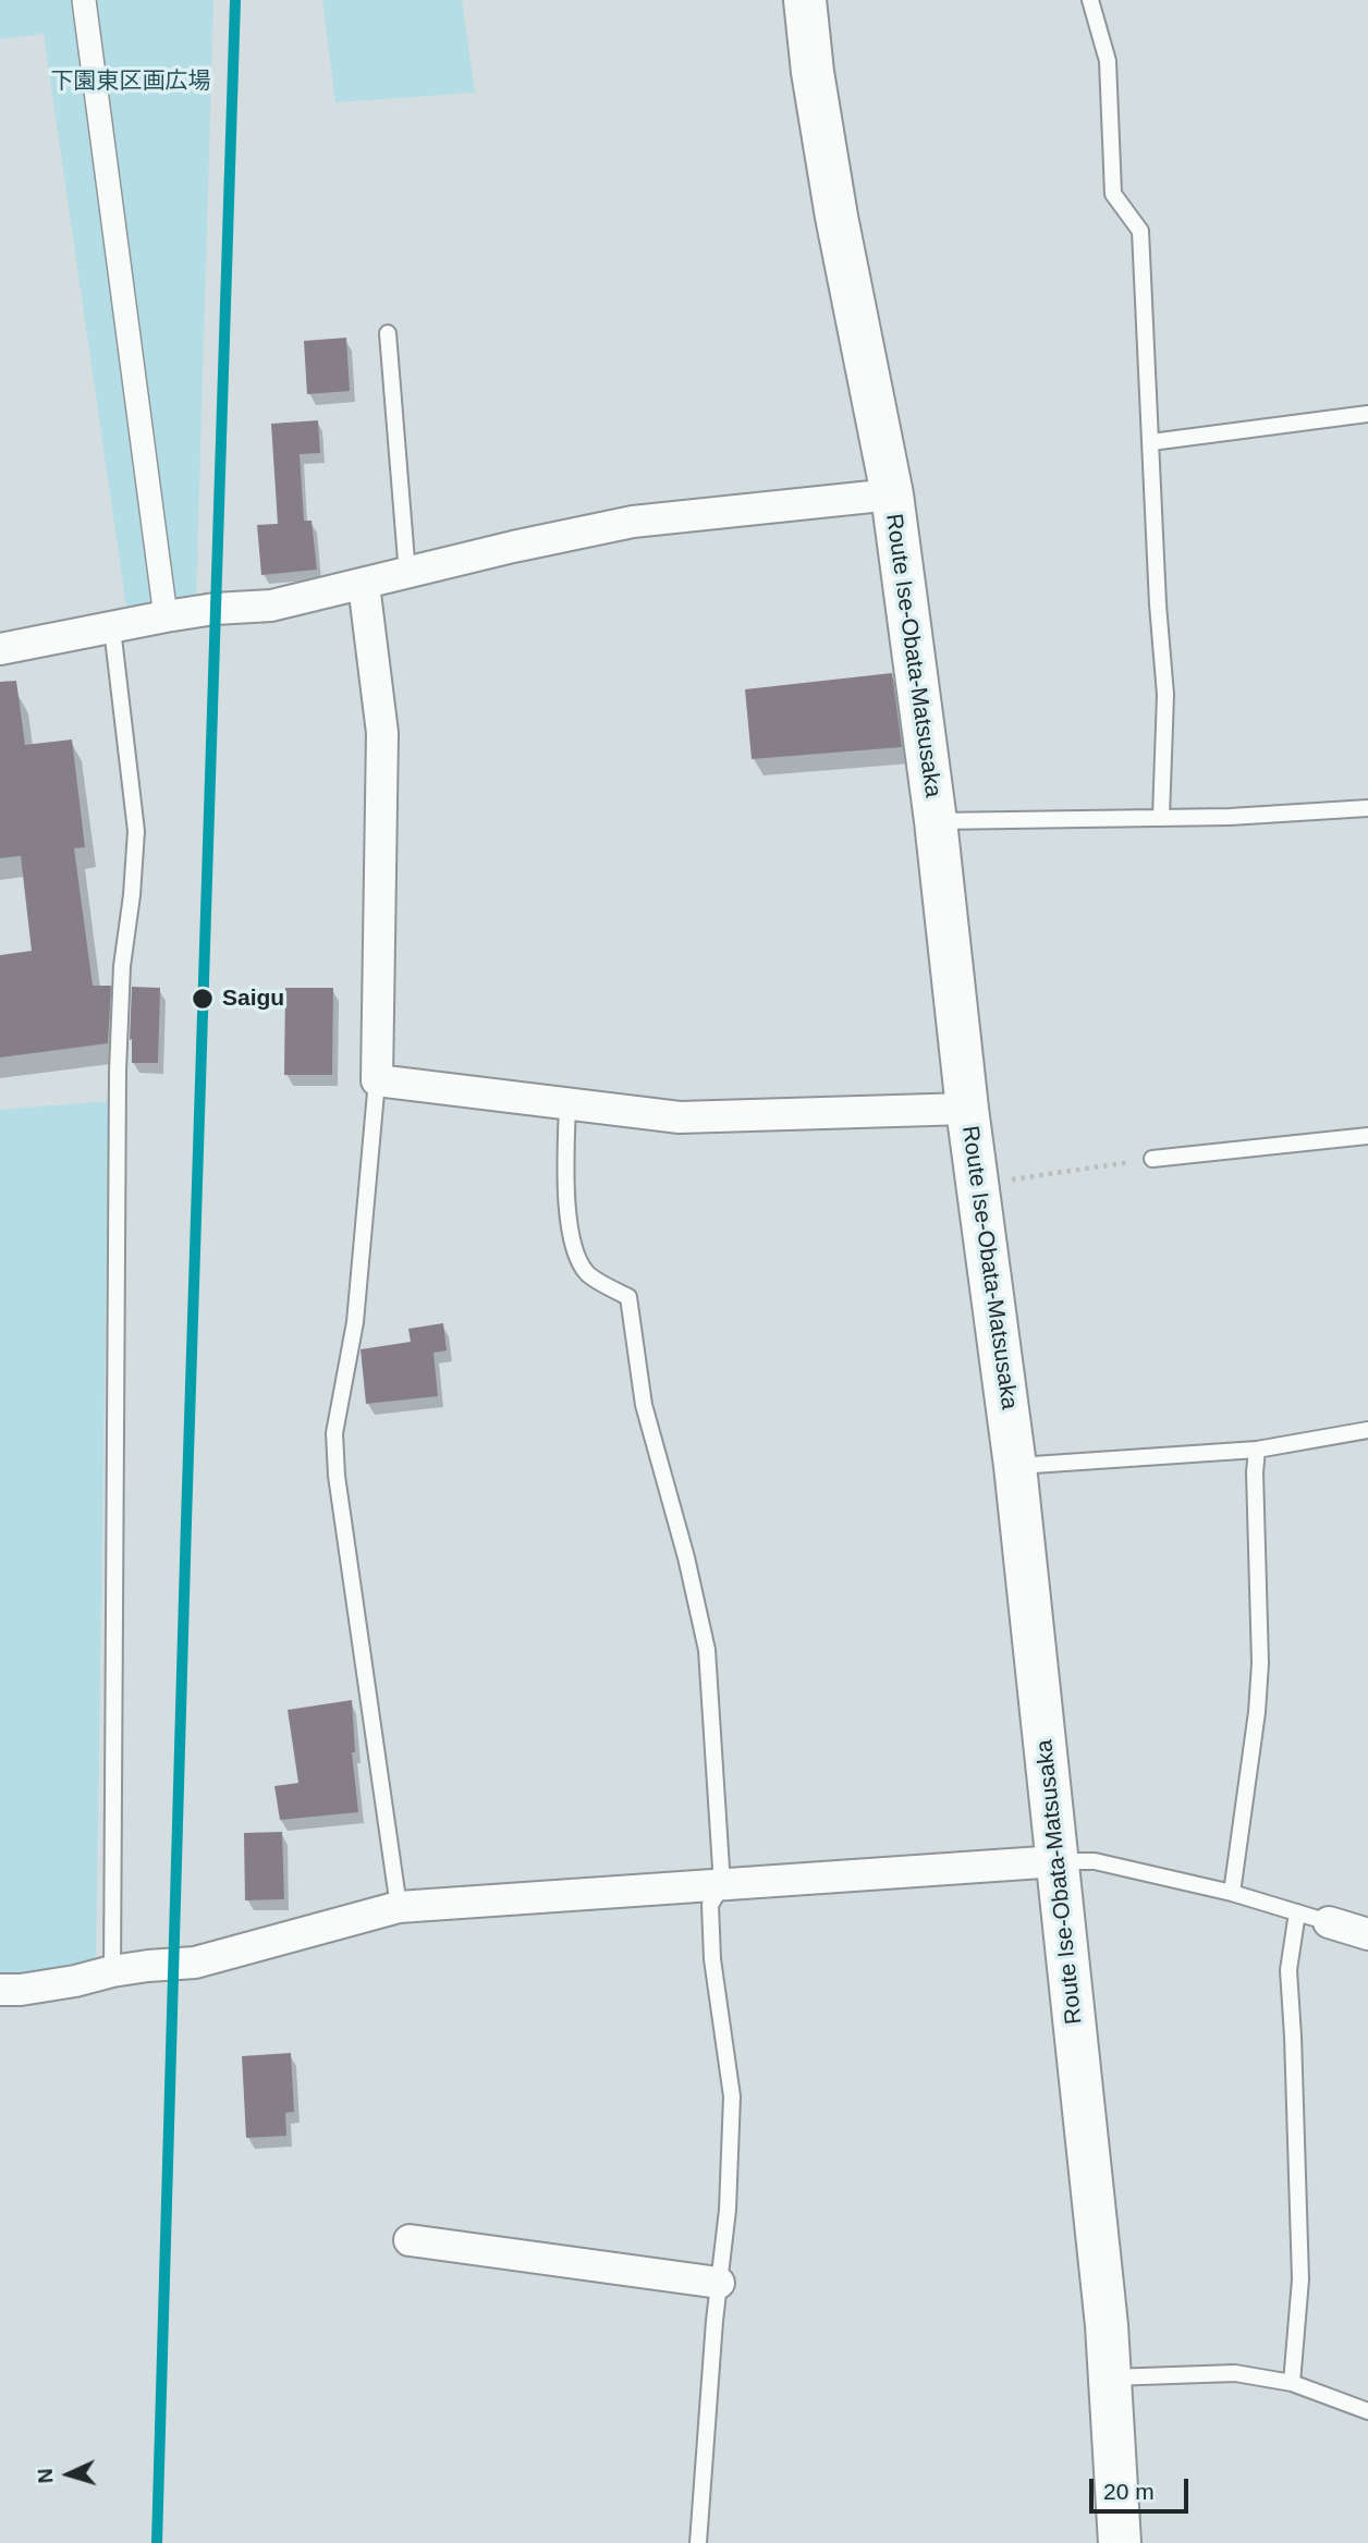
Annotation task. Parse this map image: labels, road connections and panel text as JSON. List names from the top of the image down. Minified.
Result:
{"streets":{"main road":["Route Ise-Obata-Matsusaka"]},"parks":["下園東区画広場"],"places":["Saigu"],"scale_bar":"20 m","north":"left"}
